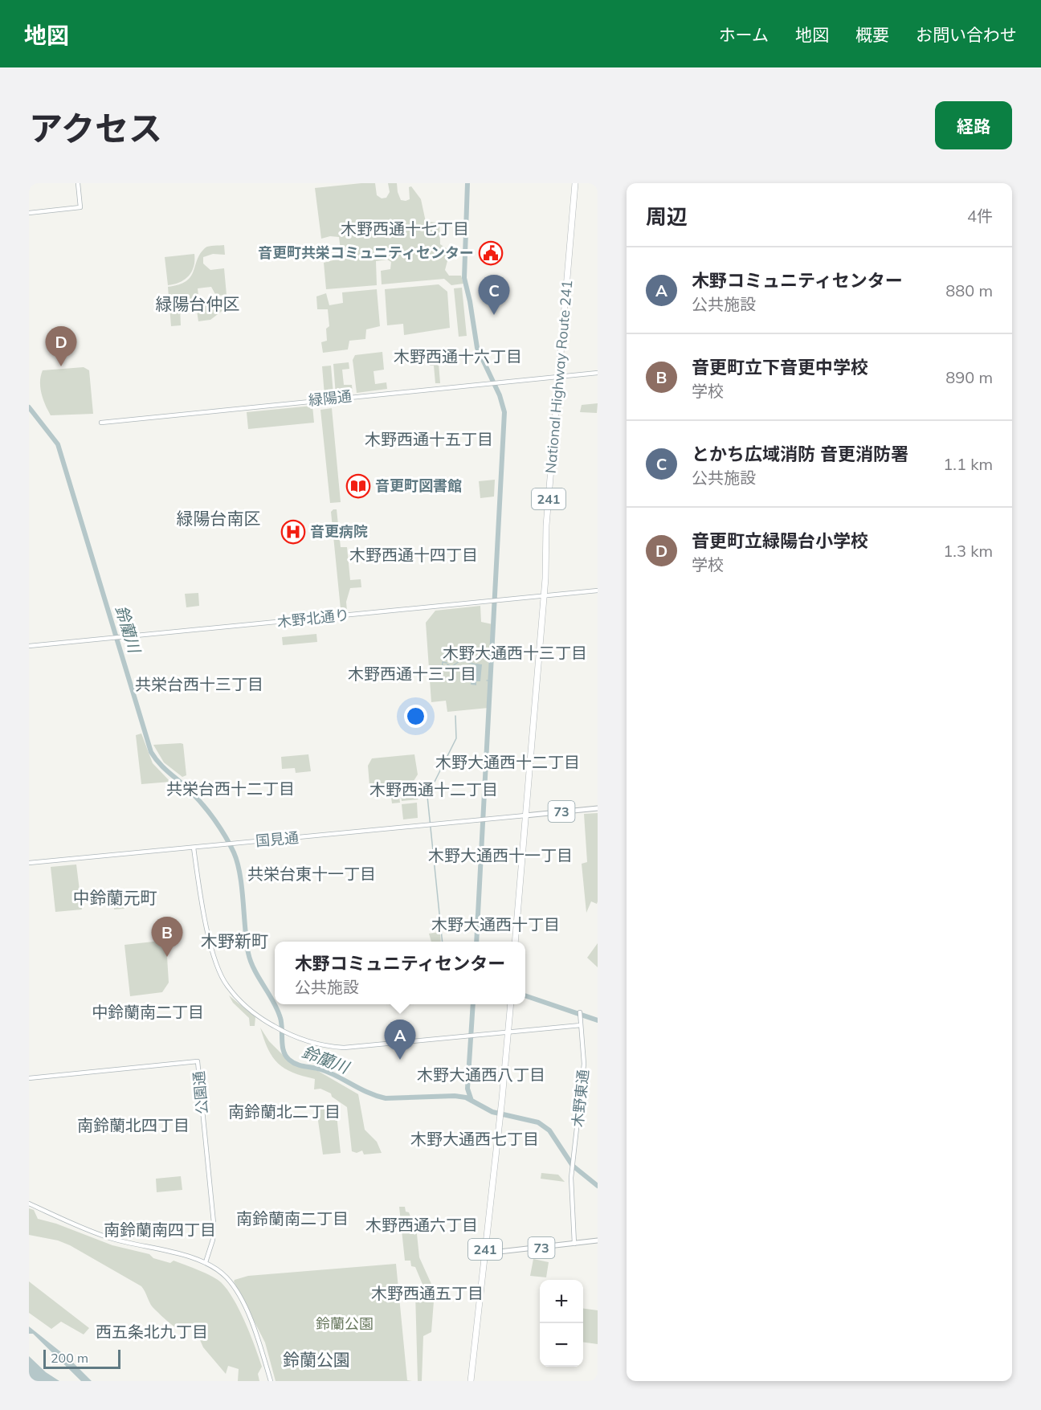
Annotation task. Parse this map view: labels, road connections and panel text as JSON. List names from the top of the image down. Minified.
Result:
{"streets":{"highway":["National Highway Route 241","241"],"main road":["73"],"street":["緑陽通","木野北通り","国見通","公園通","木野東通"]},"crossings":[["National Highway Route 241","緑陽通"],["National Highway Route 241","木野北通り"],["National Highway Route 241","73"],["National Highway Route 241","国見通"],["241","73"],["73","国見通"],["73","木野東通"]],"districts":["木野西通十七丁目","緑陽台仲区","木野西通十六丁目","木野西通十五丁目","緑陽台南区","木野西通十四丁目","木野大通西十三丁目","木野西通十三丁目","共栄台西十三丁目","木野大通西十二丁目","共栄台西十二丁目","木野西通十二丁目","木野大通西十一丁目","共栄台東十一丁目","中鈴蘭元町","木野大通西十丁目","木野新町","中鈴蘭南二丁目","木野大通西八丁目","南鈴蘭北二丁目","南鈴蘭北四丁目","木野大通西七丁目","南鈴蘭南二丁目","木野西通六丁目","南鈴蘭南四丁目","木野西通五丁目","西五条北九丁目","鈴蘭公園"],"water":["鈴蘭川"],"parks":["鈴蘭公園"],"places":{"public building":["音更町共栄コミュニティセンター"],"library":["音更町図書館"],"hospital":["音更病院"]},"scale_bar":"200 m","page":{"header":"地図","nav":["ホーム","地図","概要","お問い合わせ"],"title":"アクセス","buttons":"経路","heading":["周辺","4件"],"list":[{"mark":"A","name":"木野コミュニティセンター","note":"公共施設","value":"880 m"},{"mark":"B","name":"音更町立下音更中学校","note":"学校","value":"890 m"},{"mark":"C","name":"とかち広域消防 音更消防署","note":"公共施設","value":"1.1 km"},{"mark":"D","name":"音更町立緑陽台小学校","note":"学校","value":"1.3 km"}],"pins":["C","D","B","A"],"popup":["木野コミュニティセンター","公共施設"],"map_buttons":["+","−"],"scale":"200 m"}}
